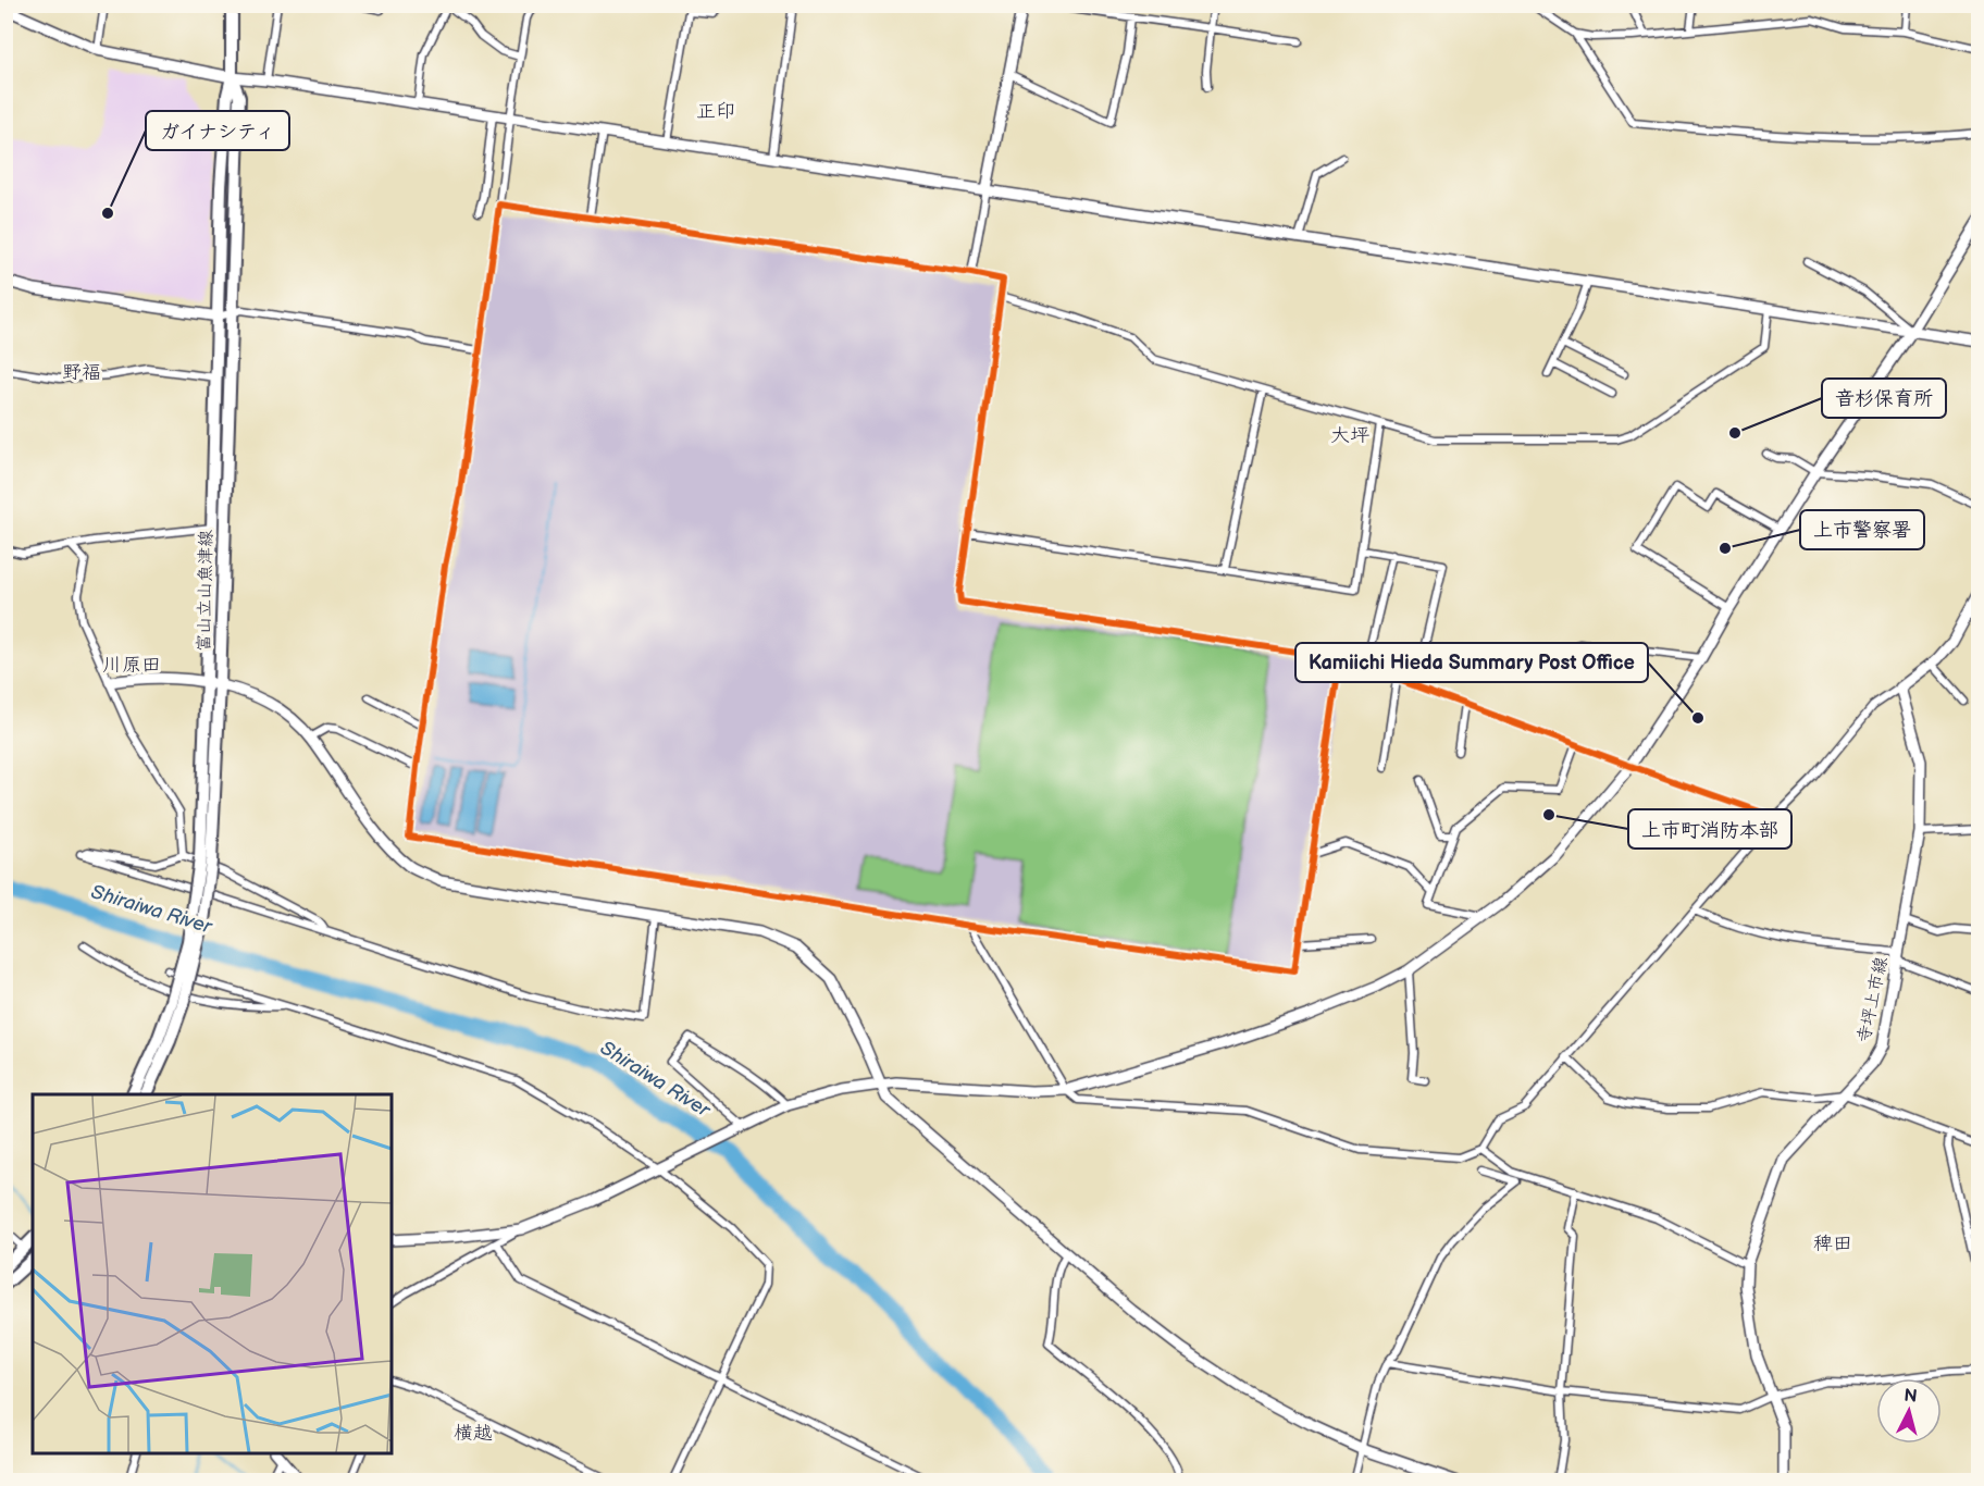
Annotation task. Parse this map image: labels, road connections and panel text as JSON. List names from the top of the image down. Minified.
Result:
{"streets":{"main road":["富山立山魚津線"],"street":["寺坪上市線"]},"districts":["正印","野福","大坪","川原田","稗田","横越"],"water":["Shiraiwa River"],"places":["ガイナシティ","音杉保育所","上市警察署","Kamiichi Hieda Summary Post Office","上市町消防本部"],"north":"top"}
